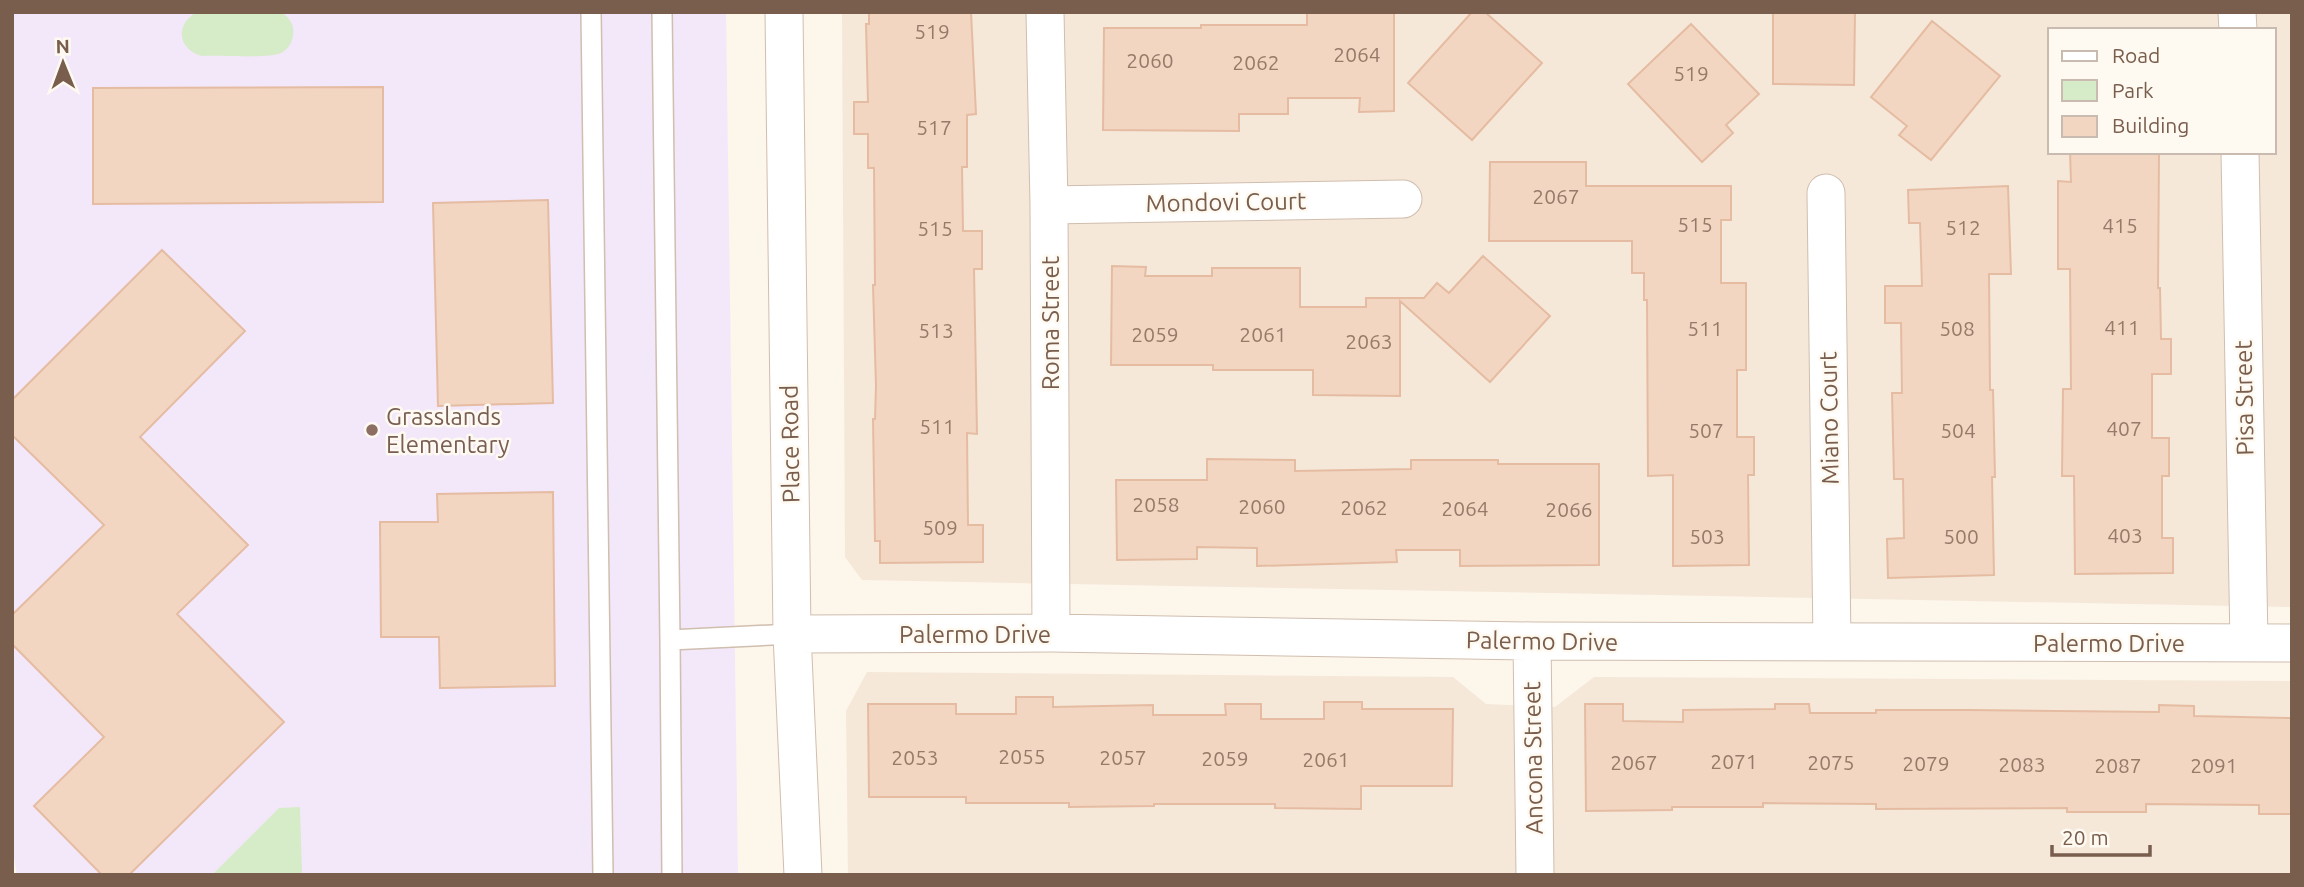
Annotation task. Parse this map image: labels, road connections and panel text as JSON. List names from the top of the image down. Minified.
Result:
{"streets":{"street":["Mondovi Court","Roma Street","Pisa Street","Miano Court","Place Road","Palermo Drive","Ancona Street"]},"crossings":[["Mondovi Court","Roma Street"],["Roma Street","Palermo Drive"],["Pisa Street","Palermo Drive"],["Miano Court","Palermo Drive"],["Place Road","Palermo Drive"],["Palermo Drive","Ancona Street"]],"places":["Grasslands Elementary"],"house_numbers":["519","2064","2060","2062","519","517","2067","515","415","512","515","411","511","508","513","2059","2061","2063","511","407","507","504","2058","2060","2062","2064","2066","509","403","503","500","2055","2053","2057","2059","2061","2071","2067","2075","2079","2083","2087","2091"],"legend":["Road","Park","Building"],"scale_bar":"20 m","north":"top"}
